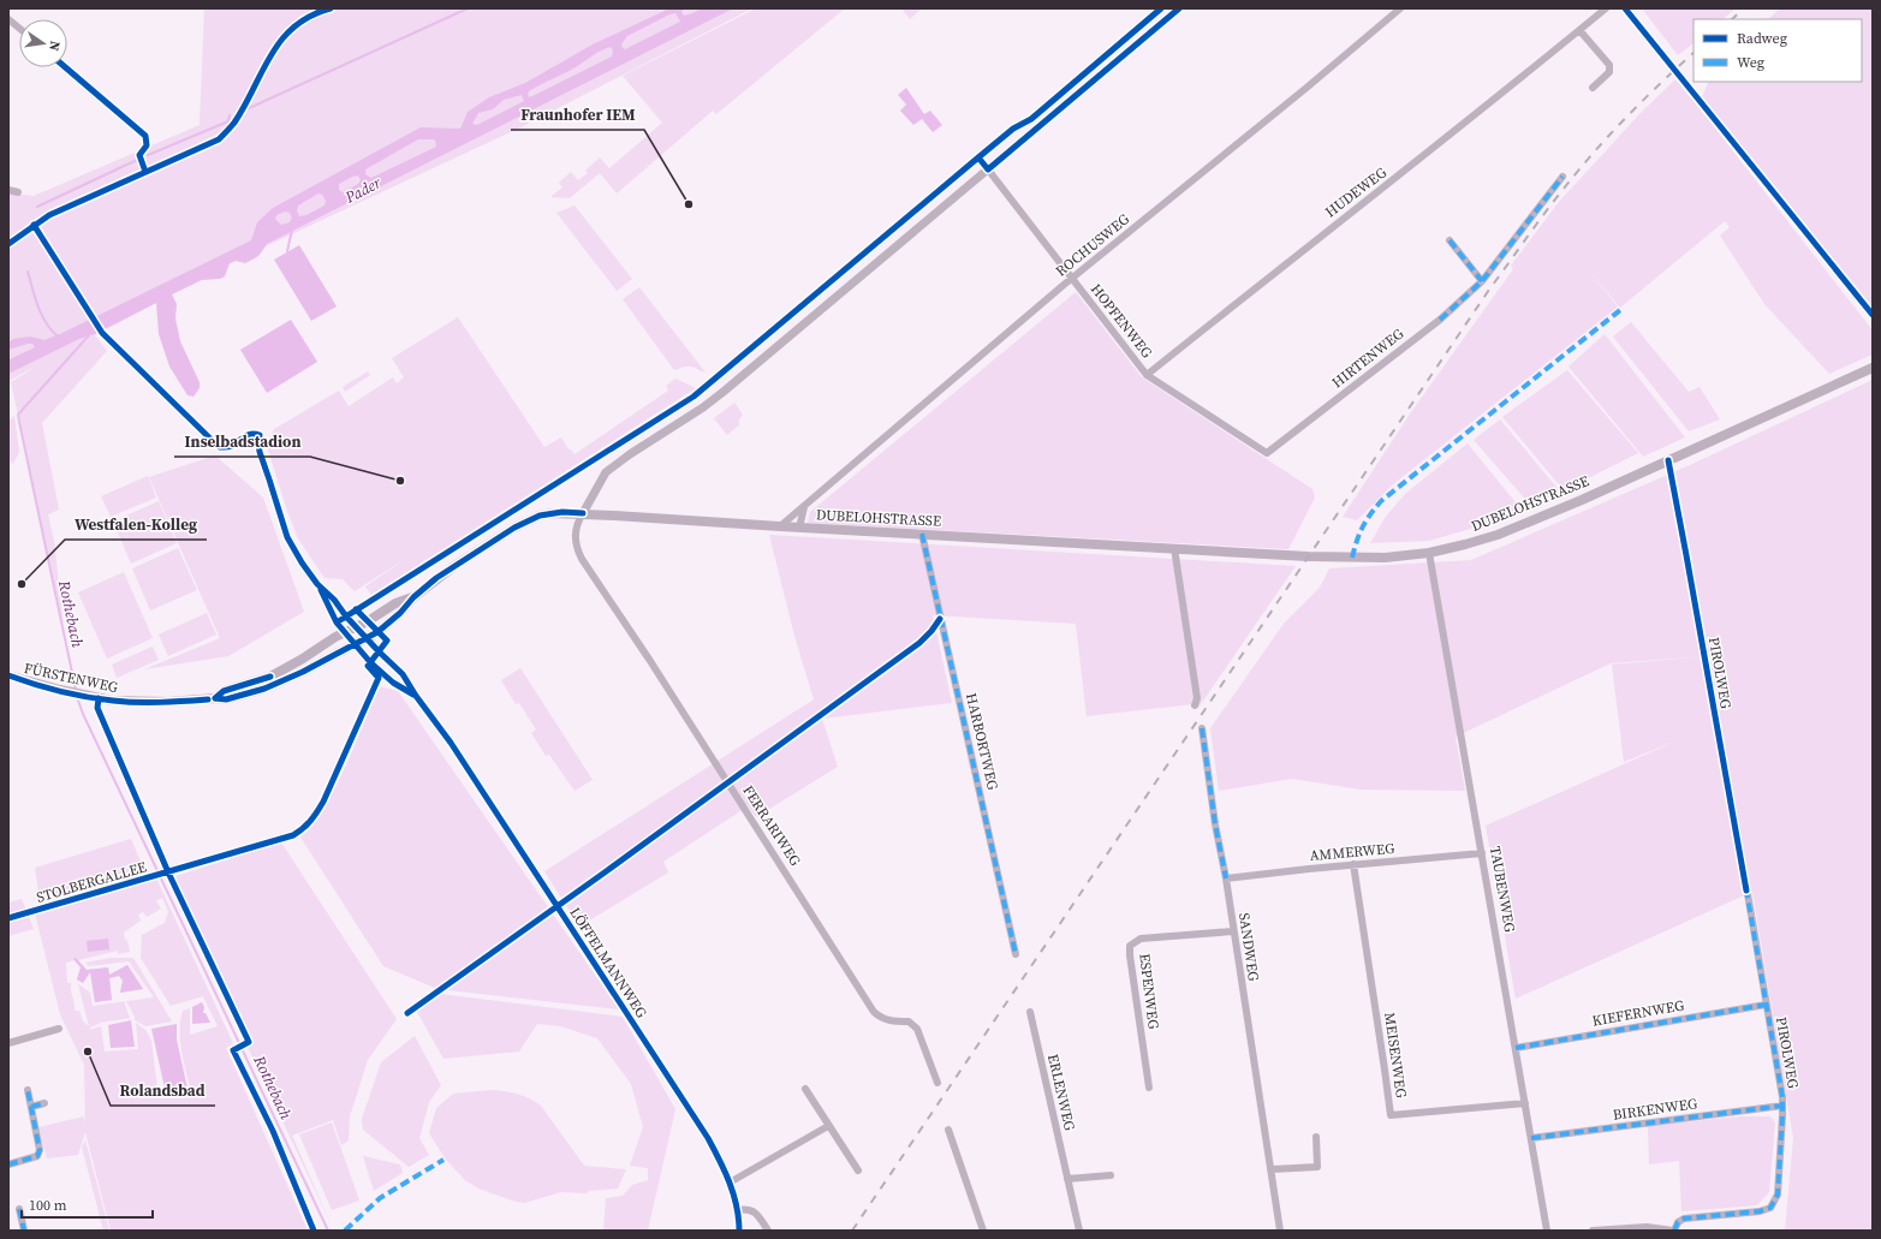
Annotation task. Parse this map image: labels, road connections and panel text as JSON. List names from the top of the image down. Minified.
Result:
{"streets":{"main road":["DUBELOHSTRASSE","FÜRSTENWEG"],"street":["HUDEWEG","ROCHUSWEG","HOPFENWEG","HIRTENWEG","PIROLWEG","HARBORTWEG","FERRARIWEG","AMMERWEG","TAUBENWEG","SANDWEG","LÖFFELMANNWEG","ESPENWEG","KIEFERNWEG","MEISENWEG","ERLENWEG","BIRKENWEG"],"cycle path":["STOLBERGALLEE"]},"crossings":[["HUDEWEG","HOPFENWEG"],["ROCHUSWEG","HOPFENWEG"],["ROCHUSWEG","DUBELOHSTRASSE"],["HOPFENWEG","HIRTENWEG"],["DUBELOHSTRASSE","PIROLWEG"],["DUBELOHSTRASSE","FÜRSTENWEG"],["DUBELOHSTRASSE","HARBORTWEG"],["DUBELOHSTRASSE","FERRARIWEG"],["DUBELOHSTRASSE","TAUBENWEG"],["PIROLWEG","KIEFERNWEG"],["PIROLWEG","BIRKENWEG"],["FÜRSTENWEG","FERRARIWEG"],["FÜRSTENWEG","LÖFFELMANNWEG"],["AMMERWEG","TAUBENWEG"],["AMMERWEG","SANDWEG"],["AMMERWEG","MEISENWEG"],["TAUBENWEG","KIEFERNWEG"],["TAUBENWEG","MEISENWEG"],["TAUBENWEG","BIRKENWEG"],["SANDWEG","ESPENWEG"]],"water":["Pader","Rothebach"],"places":["Fraunhofer IEM","Inselbadstadion","Westfalen-Kolleg","Rolandsbad"],"legend":["Radweg","Weg"],"scale_bar":"100 m","north":"right"}
